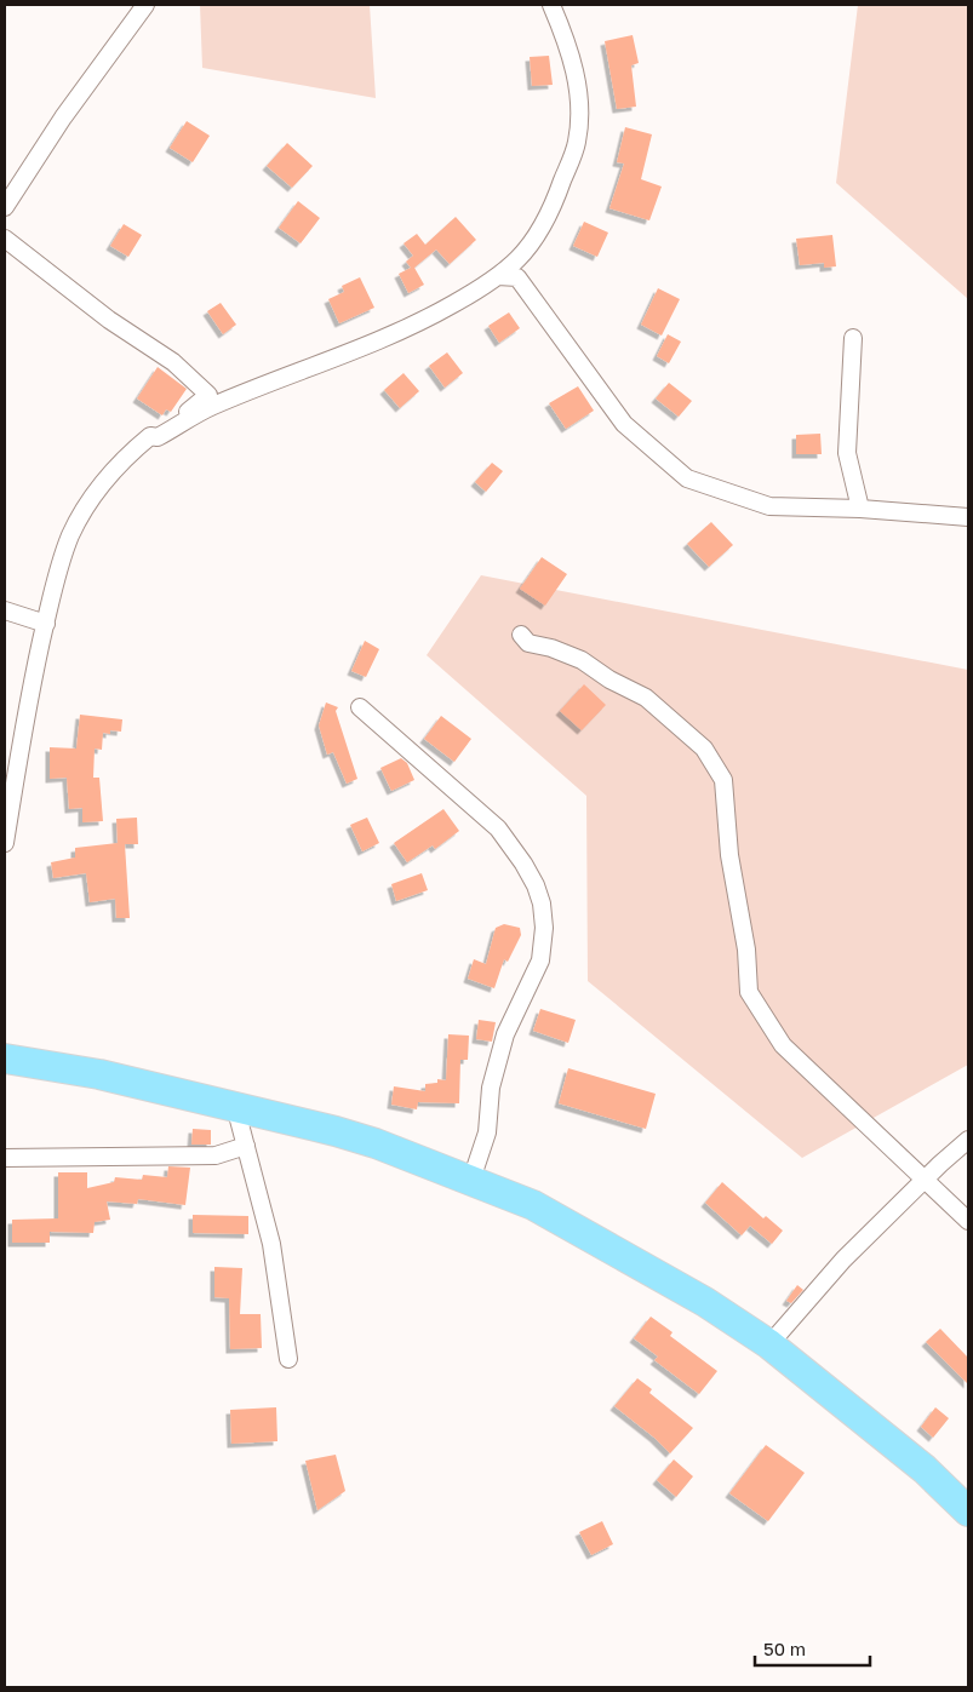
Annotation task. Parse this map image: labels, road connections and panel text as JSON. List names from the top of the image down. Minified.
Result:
{"scale_bar":"50 m"}
